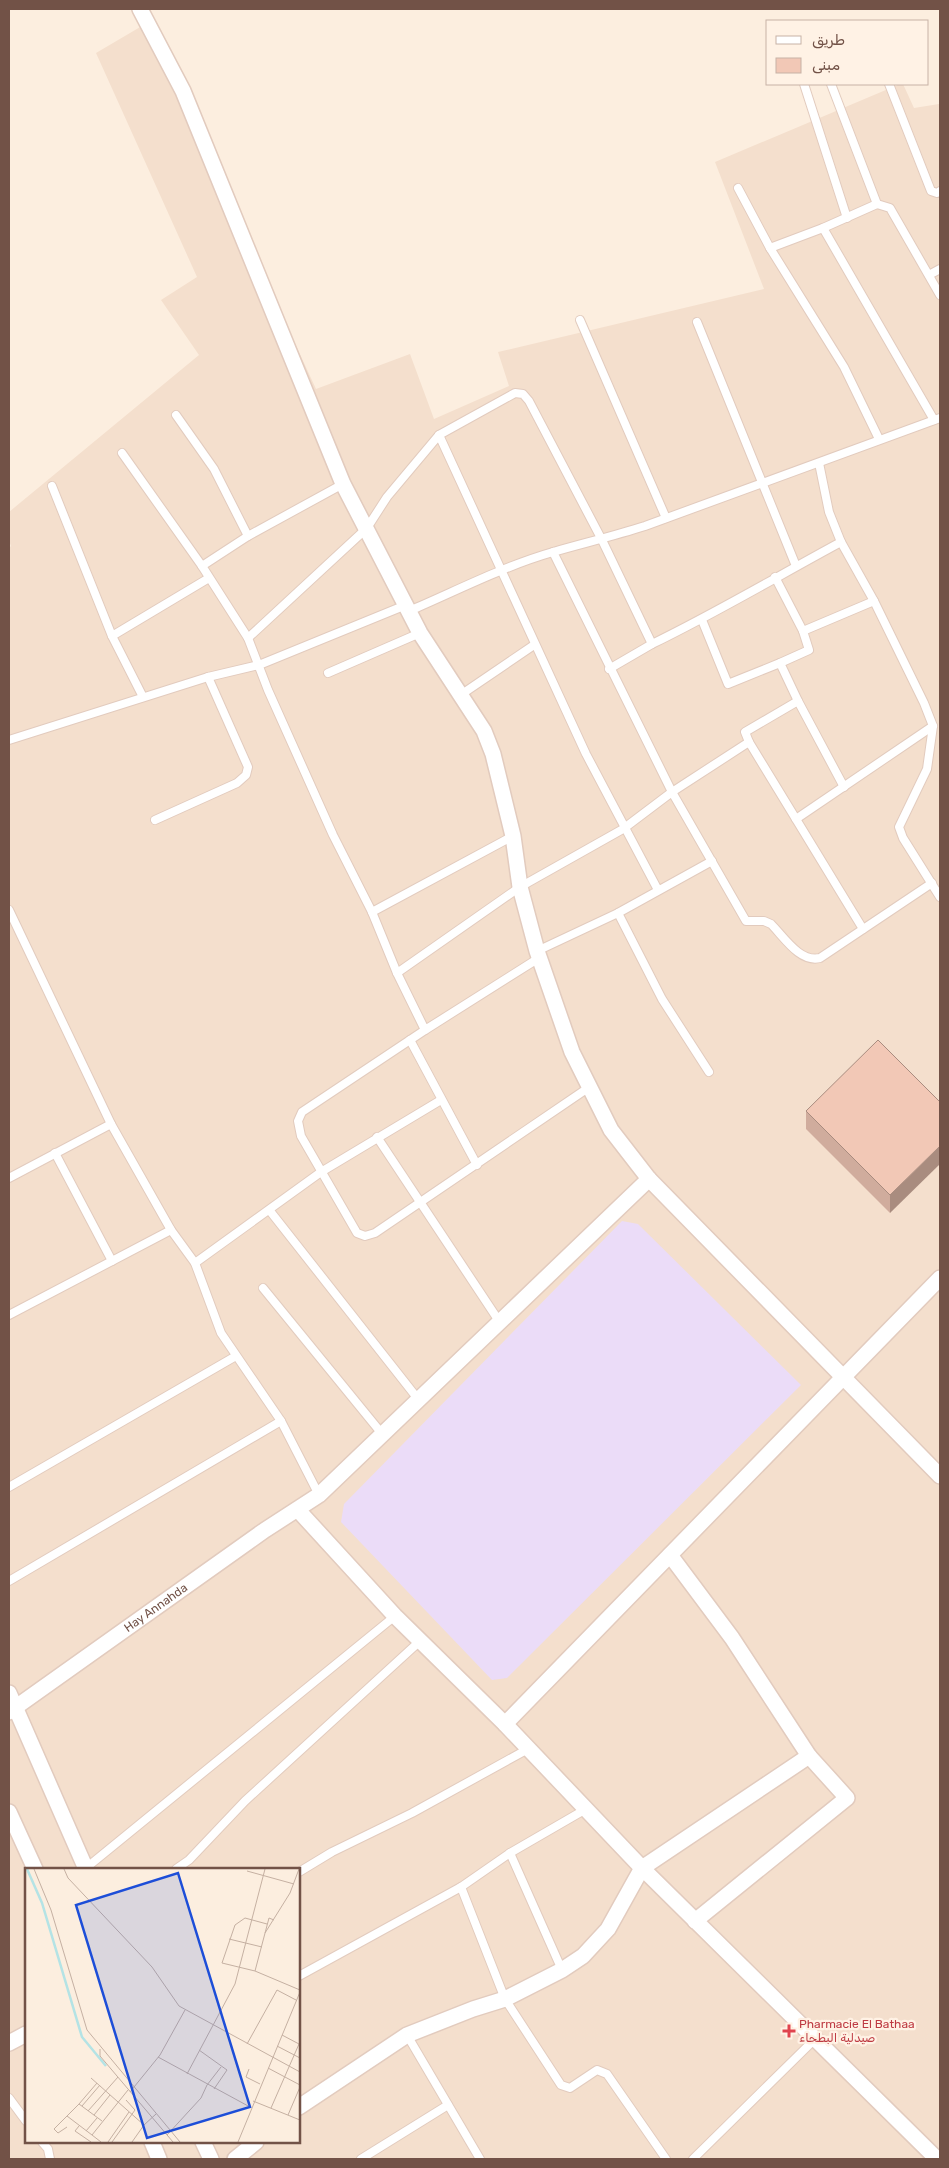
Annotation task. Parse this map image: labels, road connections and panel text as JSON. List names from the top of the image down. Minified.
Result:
{"streets":{"street":["Hay Annahda"]},"places":{"health":["Pharmacie El Bathaa صيدلية البطحاء"]},"legend":["طريق","مبنى"]}
